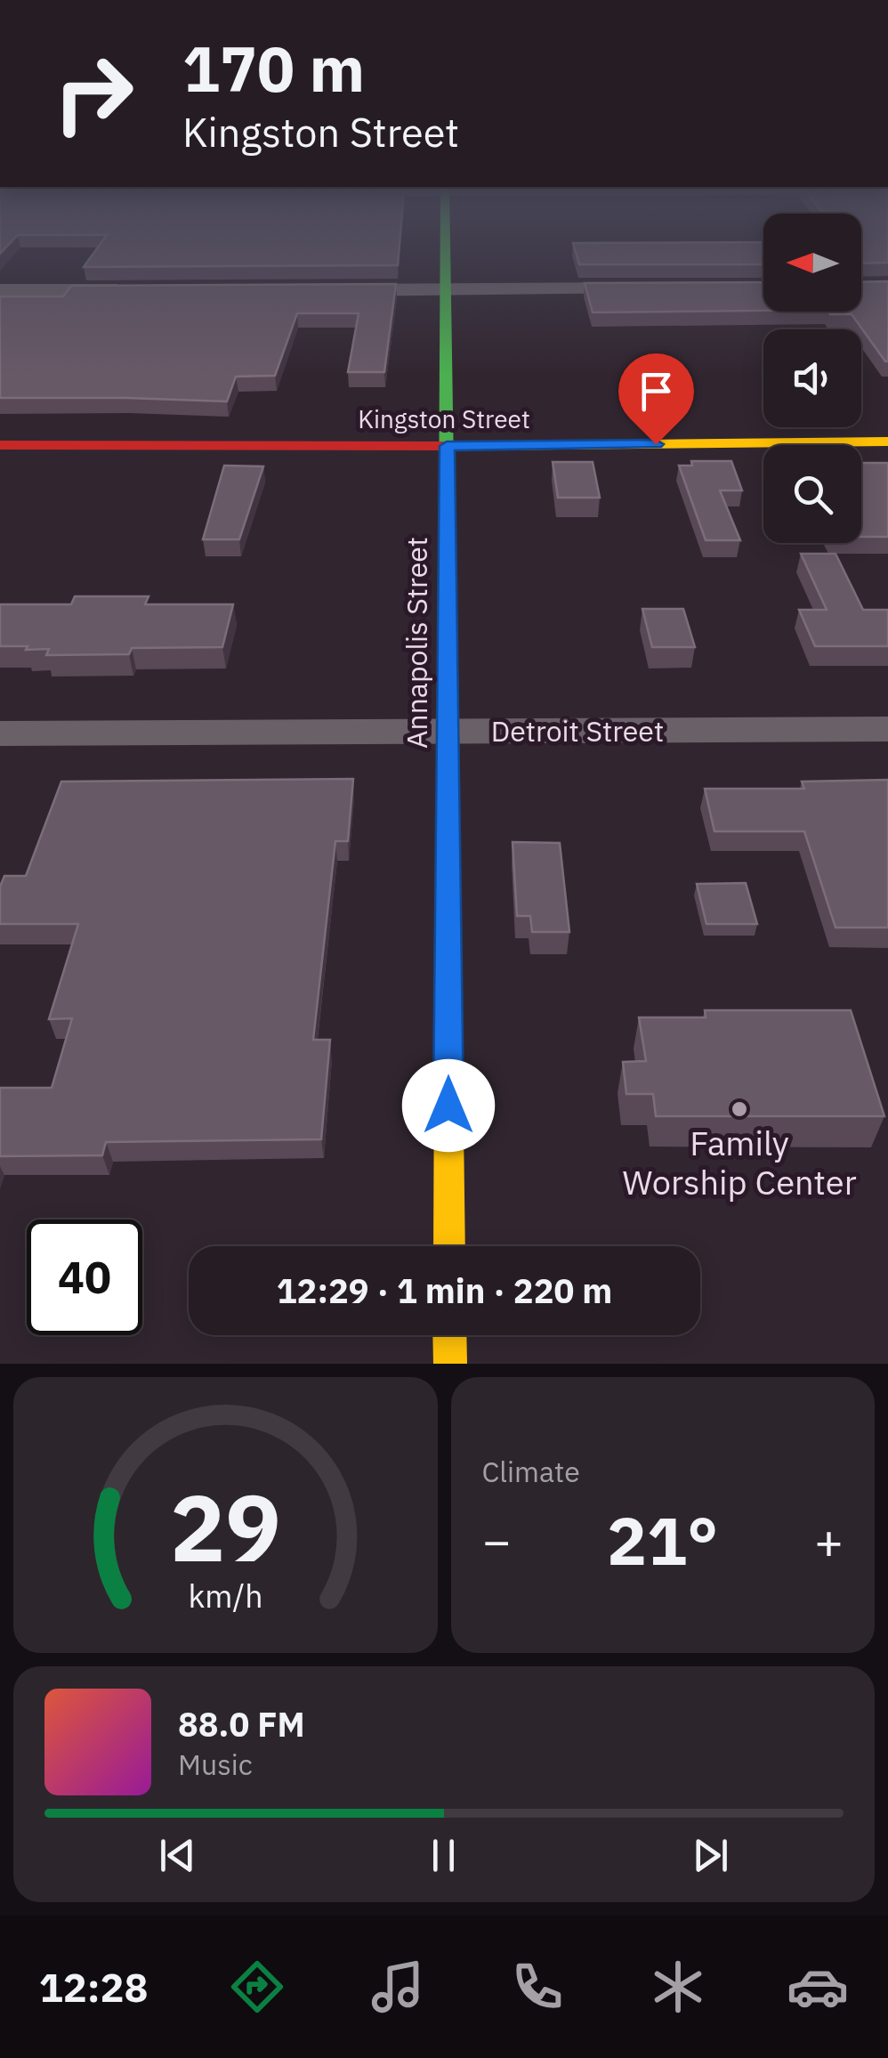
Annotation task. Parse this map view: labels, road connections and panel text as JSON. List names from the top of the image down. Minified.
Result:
{"streets":{"street":["Kingston Street","Annapolis Street","Detroit Street"]},"crossings":[["Kingston Street","Annapolis Street"],["Annapolis Street","Detroit Street"]],"places":["Family Worship Center"],"north":"left","page":{"turn":["170 m","Kingston Street"],"limit":"40","trip":"12:29 · 1 min · 220 m","tile":"Climate","heat":["−","21°","+"],"song":["88.0 FM","Music"],"tabs":"12:28","gauge":["29","km/h"]}}
